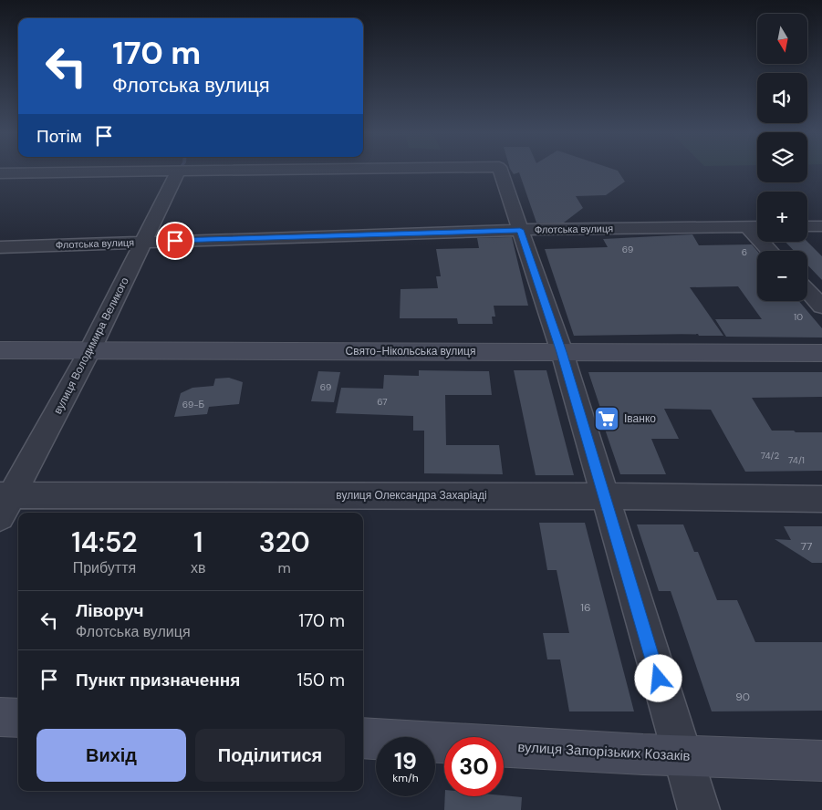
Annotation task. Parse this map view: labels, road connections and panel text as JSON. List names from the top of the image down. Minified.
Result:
{"streets":{"main road":["Свято-Нікольська вулиця","вулиця Запорізьких Козаків"],"street":["Флотська вулиця","вулиця Володимира Великого","вулиця Олександра Захаріаді"]},"crossings":[["Флотська вулиця","вулиця Володимира Великого"],["вулиця Володимира Великого","Свято-Нікольська вулиця"],["вулиця Володимира Великого","вулиця Олександра Захаріаді"]],"places":{"supermarket":["Іванко"]},"house_numbers":["69","6","10","69","67","69-Б","74/2","74/1","77","16","90"],"north":"bottom","page":{"map_buttons":["+","−"],"turn":["170 m","Флотська вулиця"],"then":"Потім","eta":["14:52","Прибуття","1","хв","320","m"],"list":[{"name":"Ліворуч","note":"Флотська вулиця","value":"170 m"},{"name":"Пункт призначення","value":"150 m"}],"buttons":["Вихід","Поділитися"],"speed":"19 km/h","limit":"30"}}
